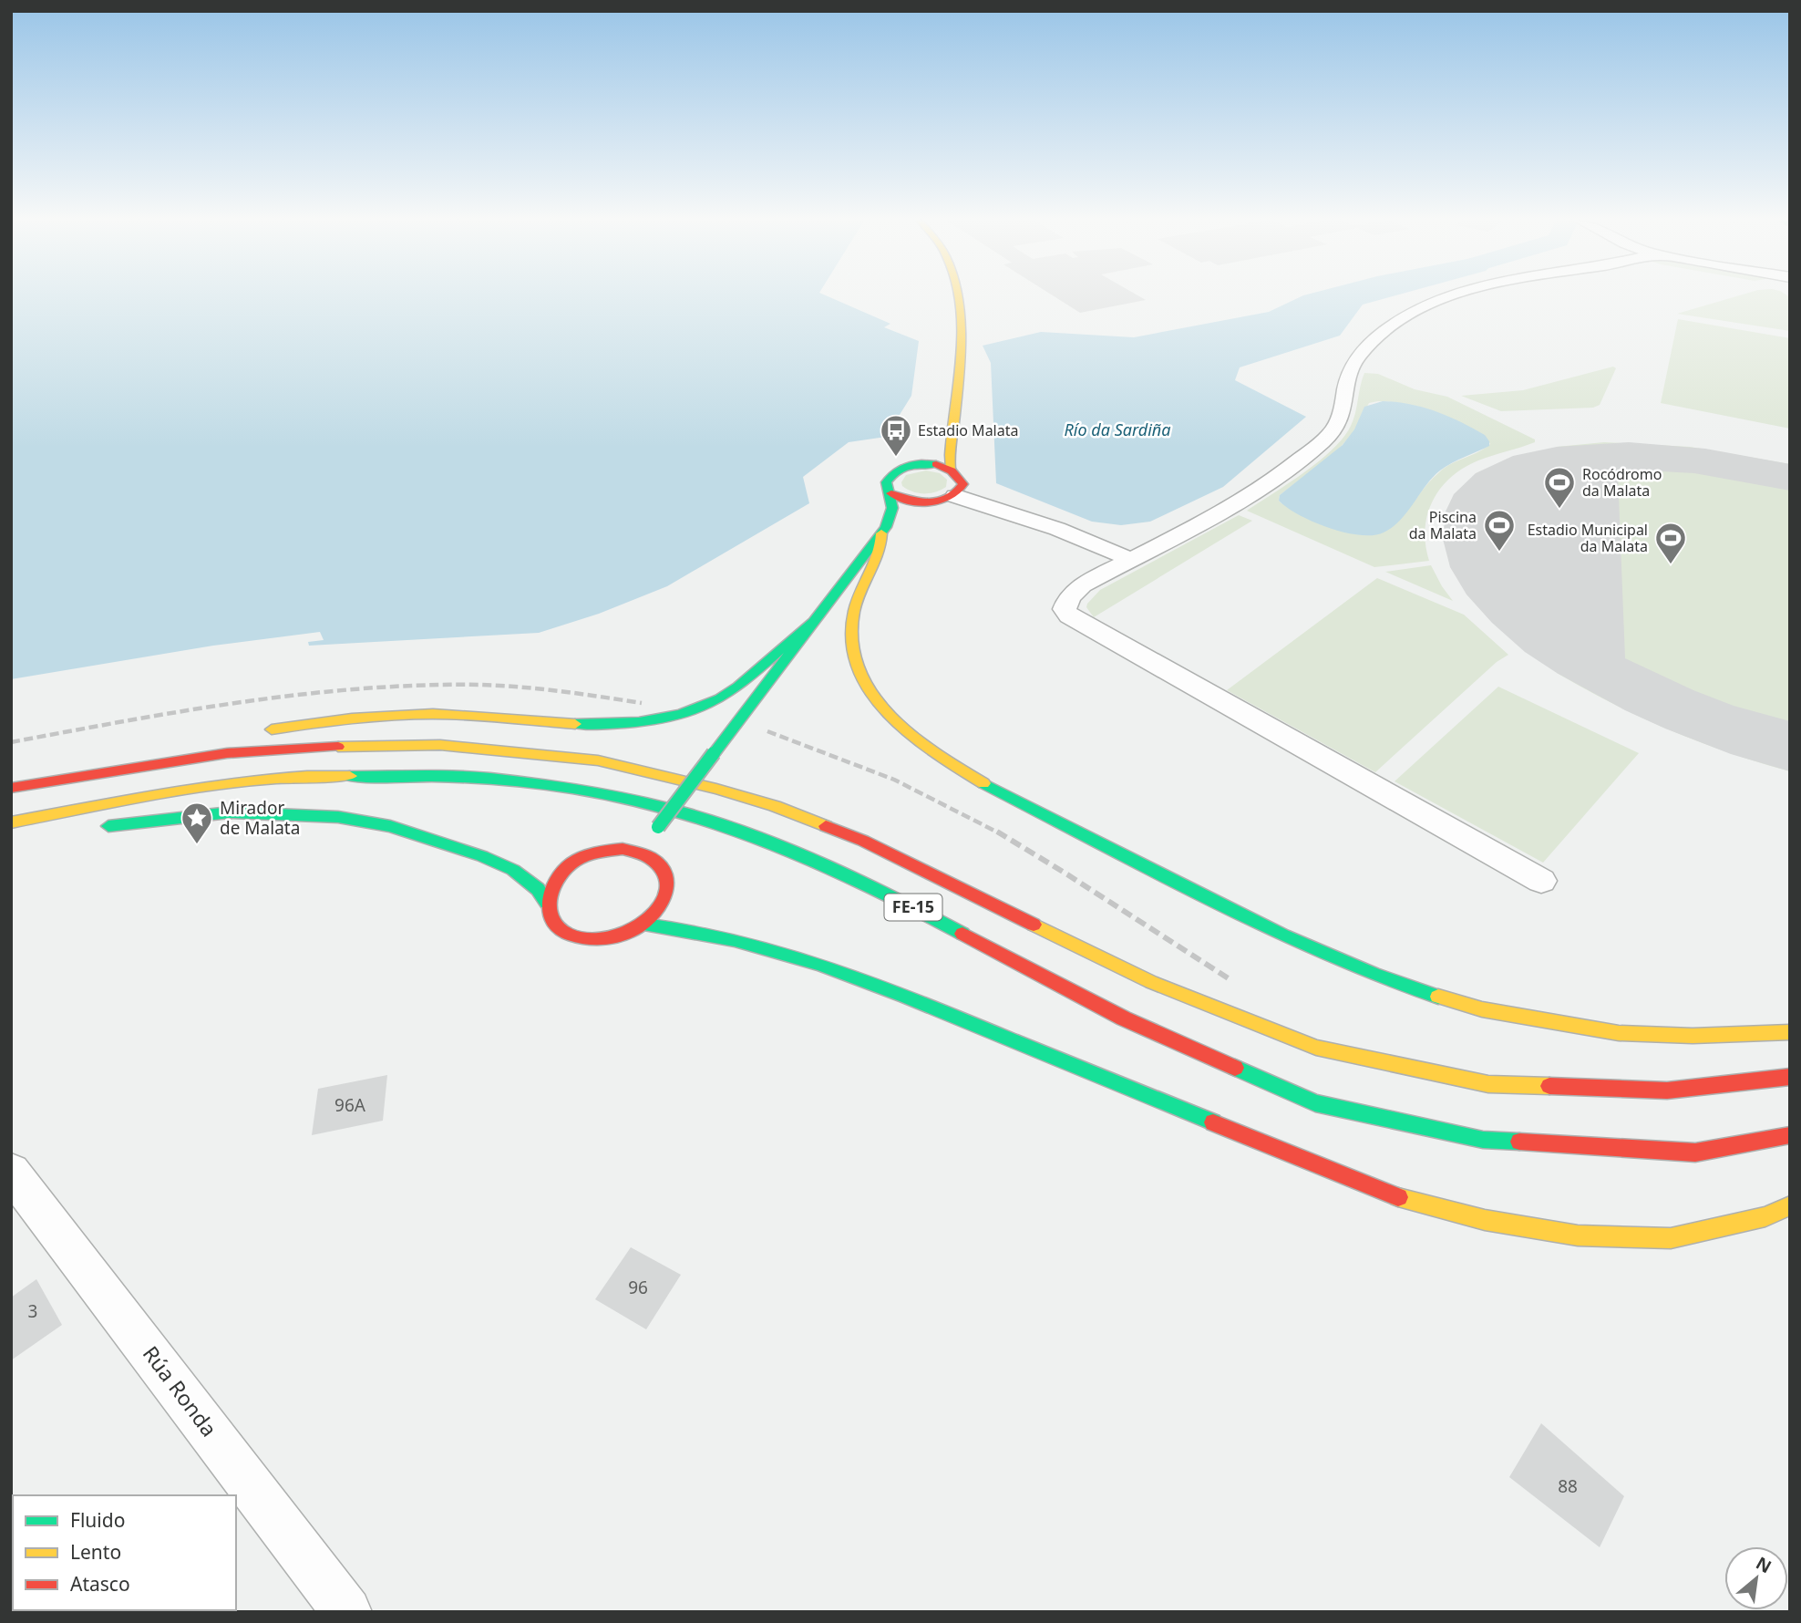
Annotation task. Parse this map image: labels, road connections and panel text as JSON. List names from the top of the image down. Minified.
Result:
{"streets":{"main road":["FE-15"],"street":["Rúa Ronda"]},"water":["Río da Sardiña"],"places":{"bus stop":["Estadio Malata"],"sports":["Rocódromo da Malata","Piscina da Malata","Estadio Municipal da Malata"],"place":["Mirador de Malata"]},"house_numbers":["96A","96","3","88"],"legend":["Fluido","Lento","Atasco"],"north":"top right"}
